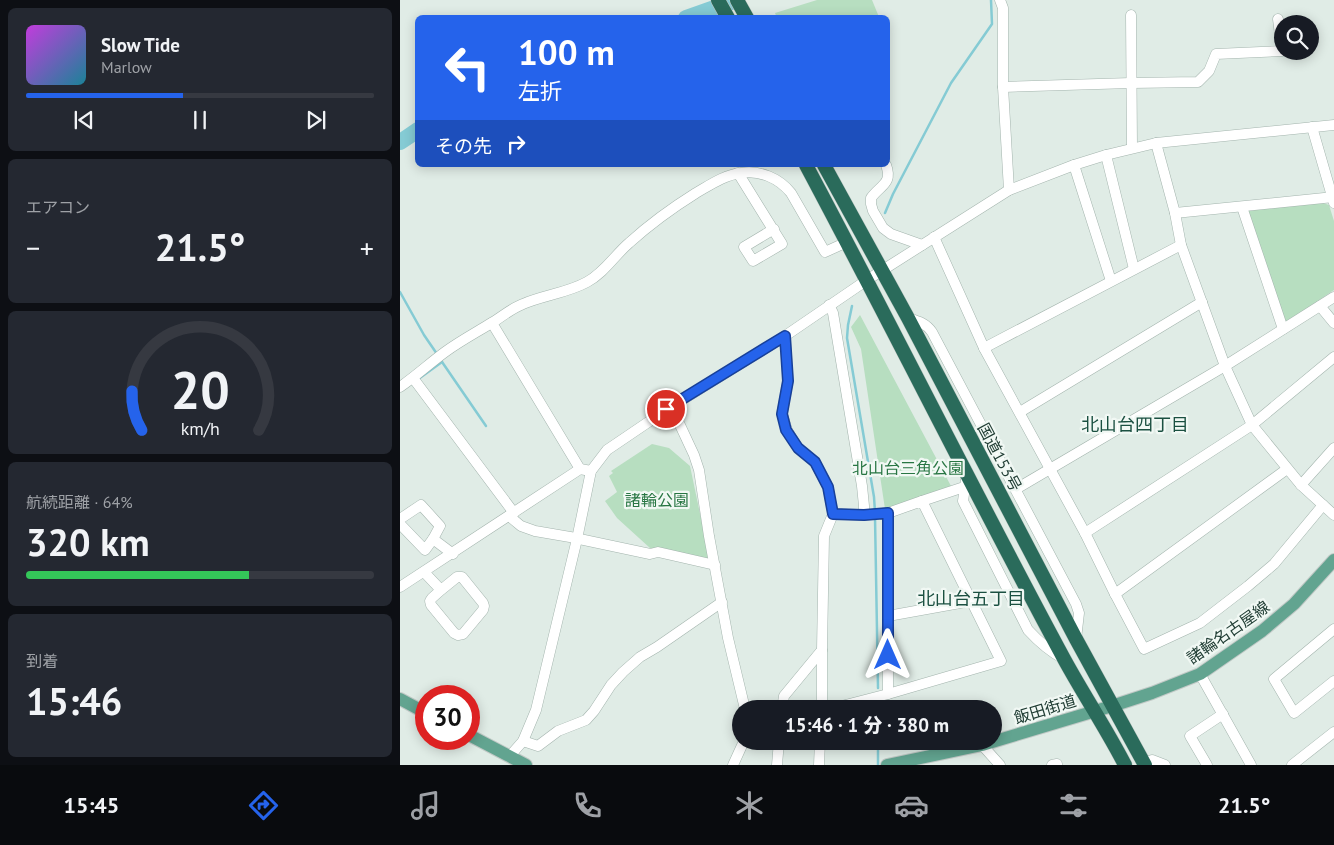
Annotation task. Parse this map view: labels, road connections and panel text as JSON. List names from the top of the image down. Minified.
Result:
{"streets":{"highway":["国道153号"],"main road":["諸輪名古屋線","飯田街道"]},"crossings":[["国道153号","諸輪名古屋線"],["諸輪名古屋線","飯田街道"]],"districts":["北山台四丁目","北山台五丁目"],"parks":["北山台三角公園","諸輪公園"],"page":{"turn":["100 m","左折"],"song":["Slow Tide","Marlow"],"then":"その先","tile":["エアコン",["航続距離 · 64%","320 km"],["到着","15:46"]],"heat":["−","21.5°","+"],"limit":"30","trip":"15:46 · 1 分 · 380 m","tabs":["15:45","21.5°"],"gauge":["20","km/h"]}}
